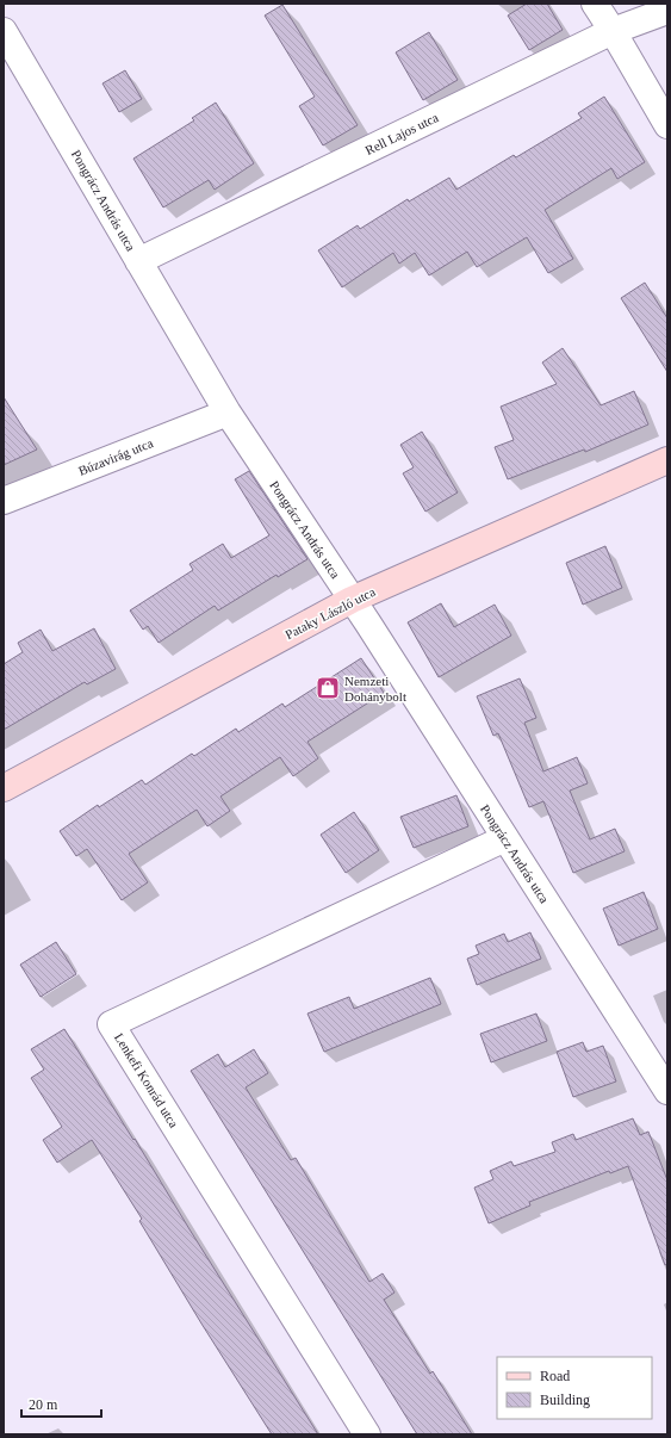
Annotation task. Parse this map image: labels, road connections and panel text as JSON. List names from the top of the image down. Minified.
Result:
{"streets":{"street":["Rell Lajos utca","Pongrácz András utca","Búzavirág utca","Pataky László utca","Lenkefi Konrád utca"]},"crossings":[["Rell Lajos utca","Pongrácz András utca"],["Pongrácz András utca","Búzavirág utca"],["Pongrácz András utca","Pataky László utca"],["Pongrácz András utca","Lenkefi Konrád utca"]],"places":{"shop":["Nemzeti Dohánybolt"]},"legend":["Road","Building"],"scale_bar":"20 m"}
